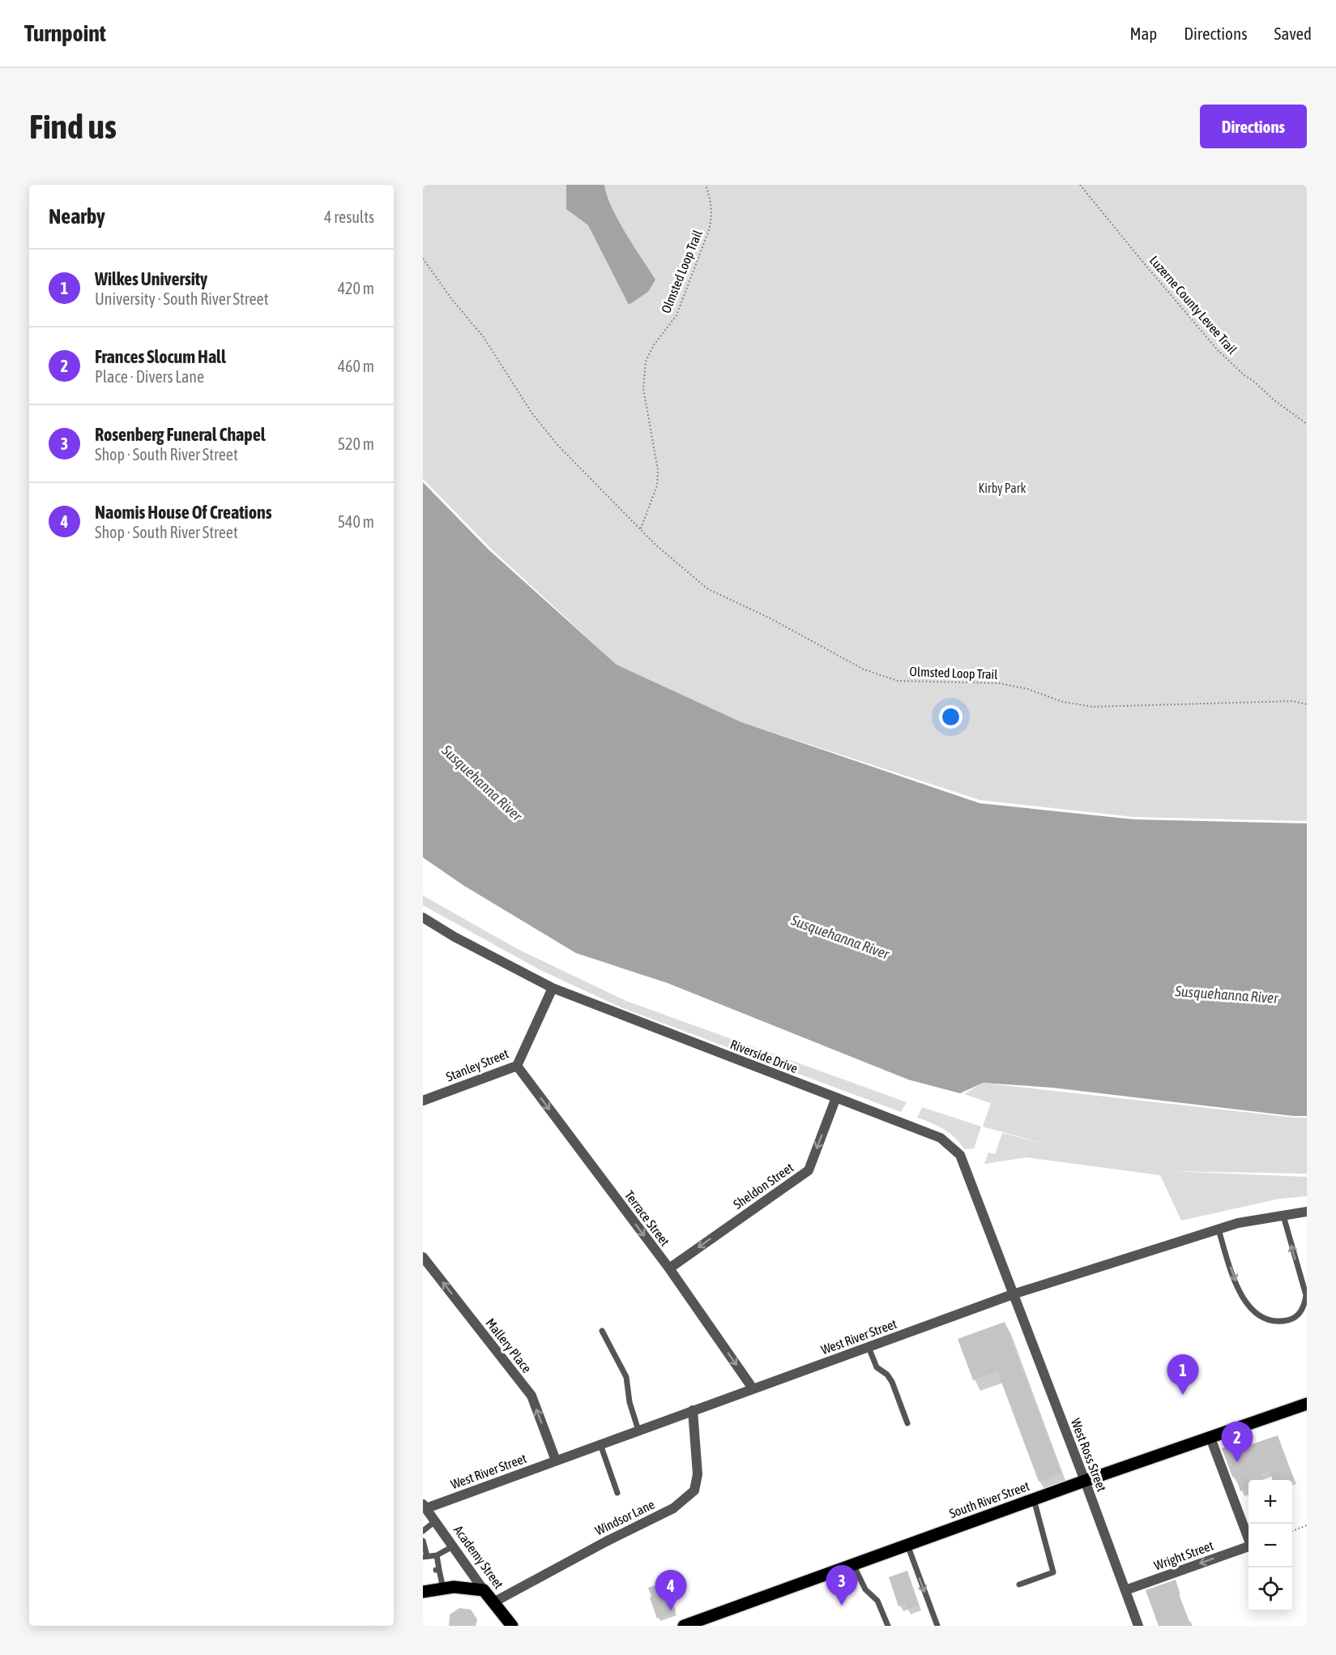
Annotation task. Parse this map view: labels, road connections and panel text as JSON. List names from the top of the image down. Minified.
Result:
{"streets":{"main road":["South River Street","Academy Street"],"street":["Riverside Drive","Stanley Street","Sheldon Street","Terrace Street","West River Street","Mallery Place","West Ross Street","Windsor Lane","Wright Street"],"path":["Olmsted Loop Trail","Luzerne County Levee Trail"]},"crossings":[["Riverside Drive","Stanley Street"],["Riverside Drive","Sheldon Street"],["Riverside Drive","West River Street"],["Riverside Drive","West Ross Street"],["Stanley Street","Terrace Street"],["Sheldon Street","Terrace Street"],["Terrace Street","West River Street"],["West River Street","Mallery Place"],["West River Street","West Ross Street"],["West River Street","Windsor Lane"],["West River Street","Academy Street"],["West Ross Street","South River Street"],["West Ross Street","Wright Street"],["Windsor Lane","Academy Street"]],"one_way":["Sheldon Street","Terrace Street","Mallery Place","Wright Street"],"water":["Susquehanna River"],"parks":["Kirby Park"],"page":{"header":"Turnpoint","nav":["Map","Directions","Saved"],"buttons":"Directions","title":"Find us","heading":["Nearby","4 results"],"list":[{"mark":"1","name":"Wilkes University","note":"University · South River Street","value":"420 m"},{"mark":"2","name":"Frances Slocum Hall","note":"Place · Divers Lane","value":"460 m"},{"mark":"3","name":"Rosenberg Funeral Chapel","note":"Shop · South River Street","value":"520 m"},{"mark":"4","name":"Naomis House Of Creations","note":"Shop · South River Street","value":"540 m"}],"pins":["1","2","3","4"],"map_buttons":["+","−"]}}
